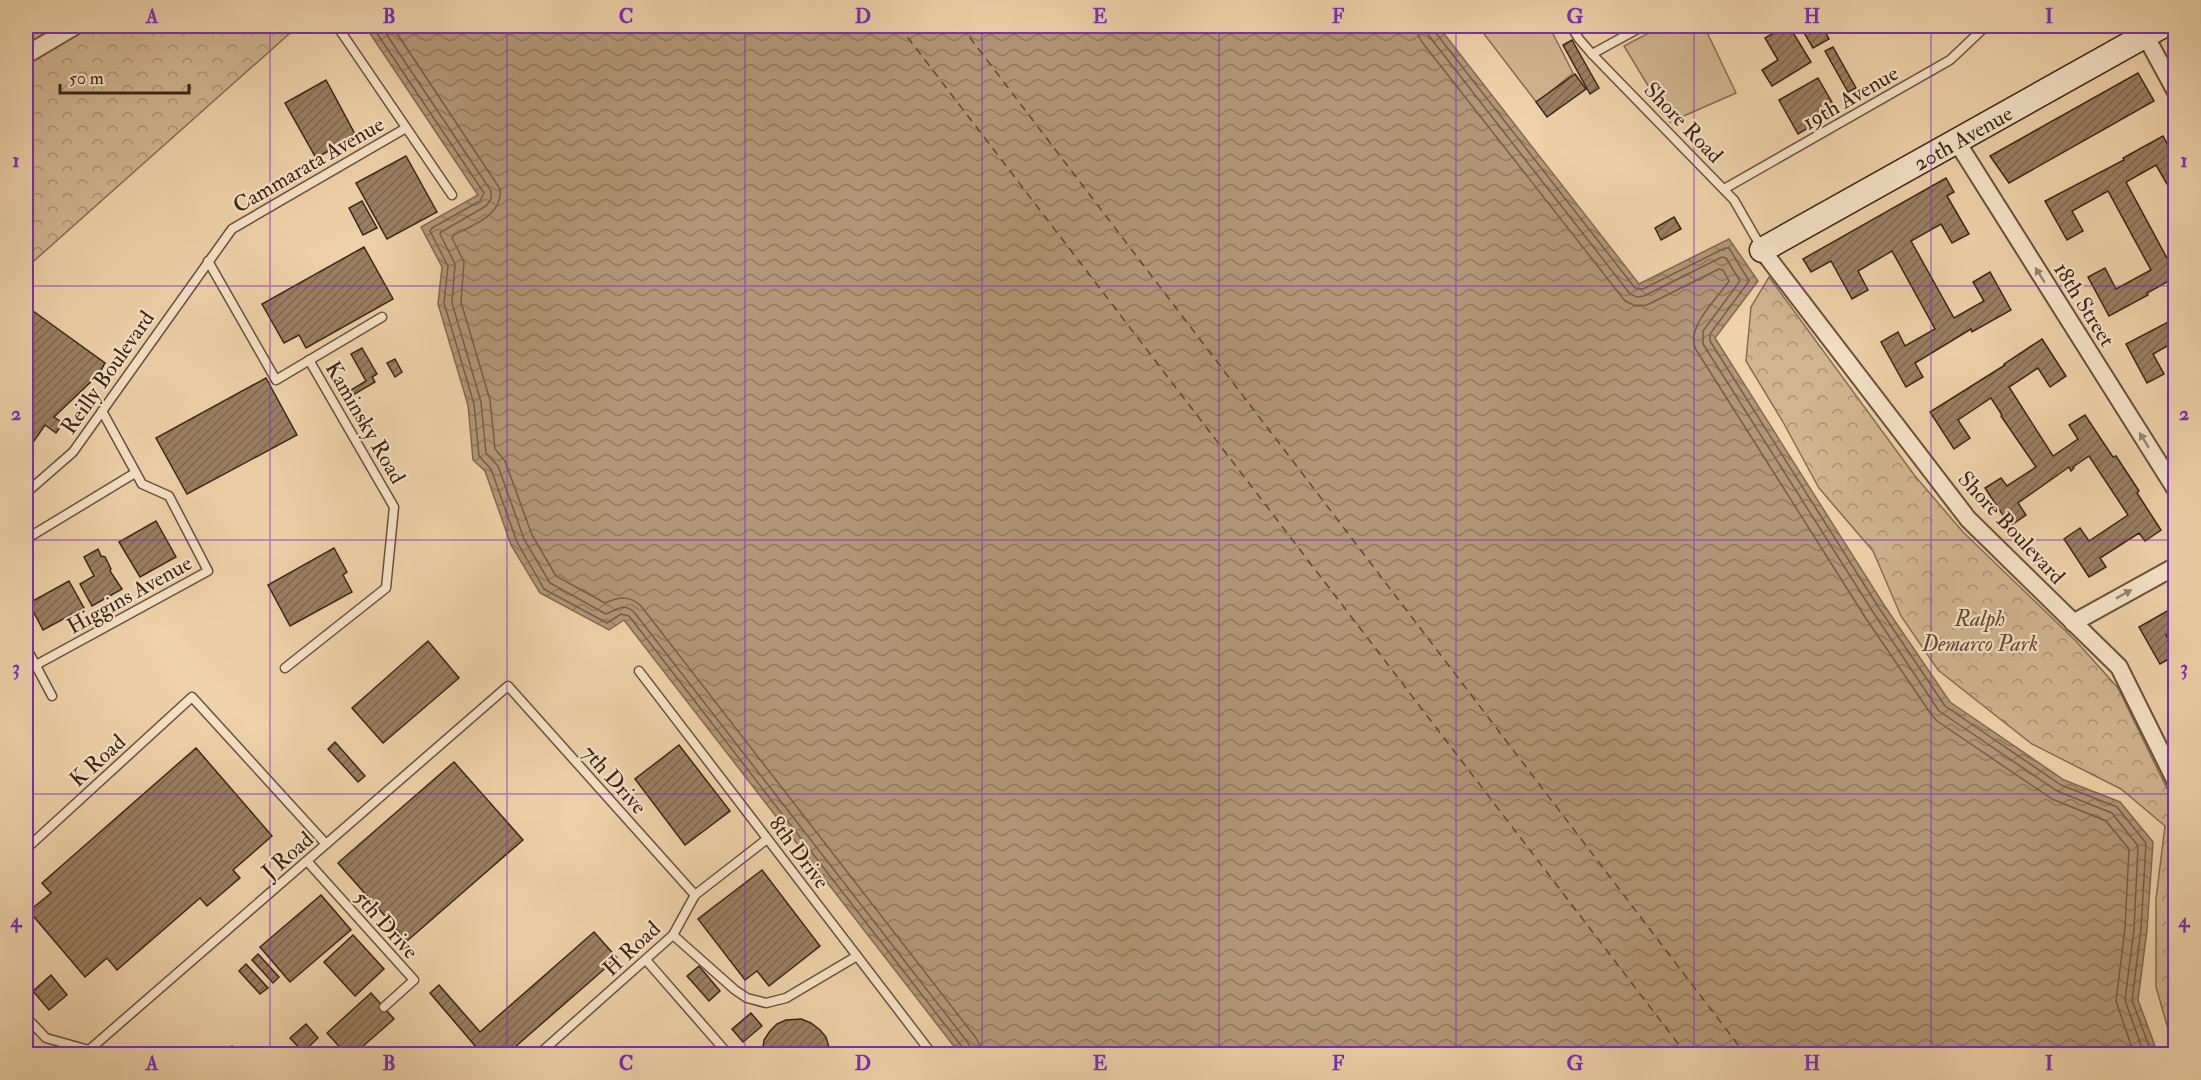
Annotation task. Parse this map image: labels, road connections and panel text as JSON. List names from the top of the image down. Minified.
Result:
{"streets":{"street":["20th Avenue","18th Street","Shore Boulevard"],"lane":["19th Avenue","Shore Road","Cammarata Avenue","Reilly Boulevard","Kaminsky Road","Higgins Avenue","K Road","7th Drive","8th Drive","J Road","5th Drive","H Road"]},"crossings":[["19th Avenue","Shore Road"],["Shore Road","20th Avenue"],["Shore Road","Shore Boulevard"],["20th Avenue","18th Street"],["20th Avenue","Shore Boulevard"],["Cammarata Avenue","Reilly Boulevard"],["K Road","J Road"],["7th Drive","J Road"],["7th Drive","H Road"],["8th Drive","H Road"],["J Road","5th Drive"]],"one_way":["18th Street"],"parks":["Ralph Demarco Park"],"scale_bar":"50 m","grid":{"columns":["A","B","C","D","E","F","G","H","I"],"rows":["1","2","3","4"]}}
